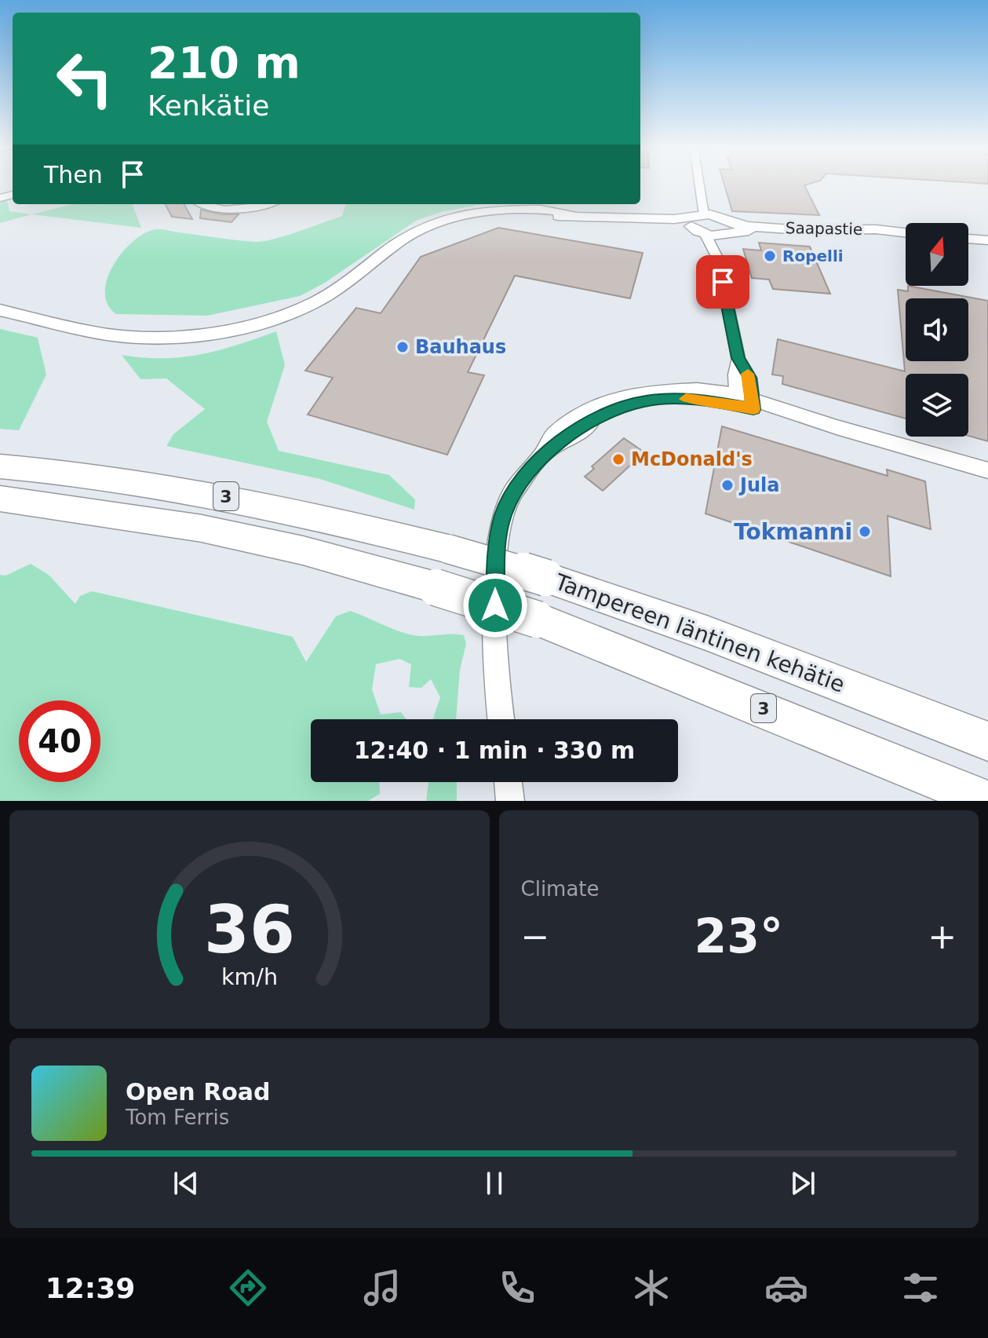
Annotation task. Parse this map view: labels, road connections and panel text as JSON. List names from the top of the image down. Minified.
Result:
{"streets":{"highway":["3","Tampereen läntinen kehätie"],"main road":["Saapastie"]},"places":["Ropelli","Bauhaus","McDonald's","Jula","Tokmanni"],"north":"top","page":{"turn":["210 m","Kenkätie"],"then":"Then","limit":"40","trip":"12:40 · 1 min · 330 m","tile":"Climate","heat":["−","23°","+"],"song":["Open Road","Tom Ferris"],"tabs":"12:39","gauge":["36","km/h"]}}
